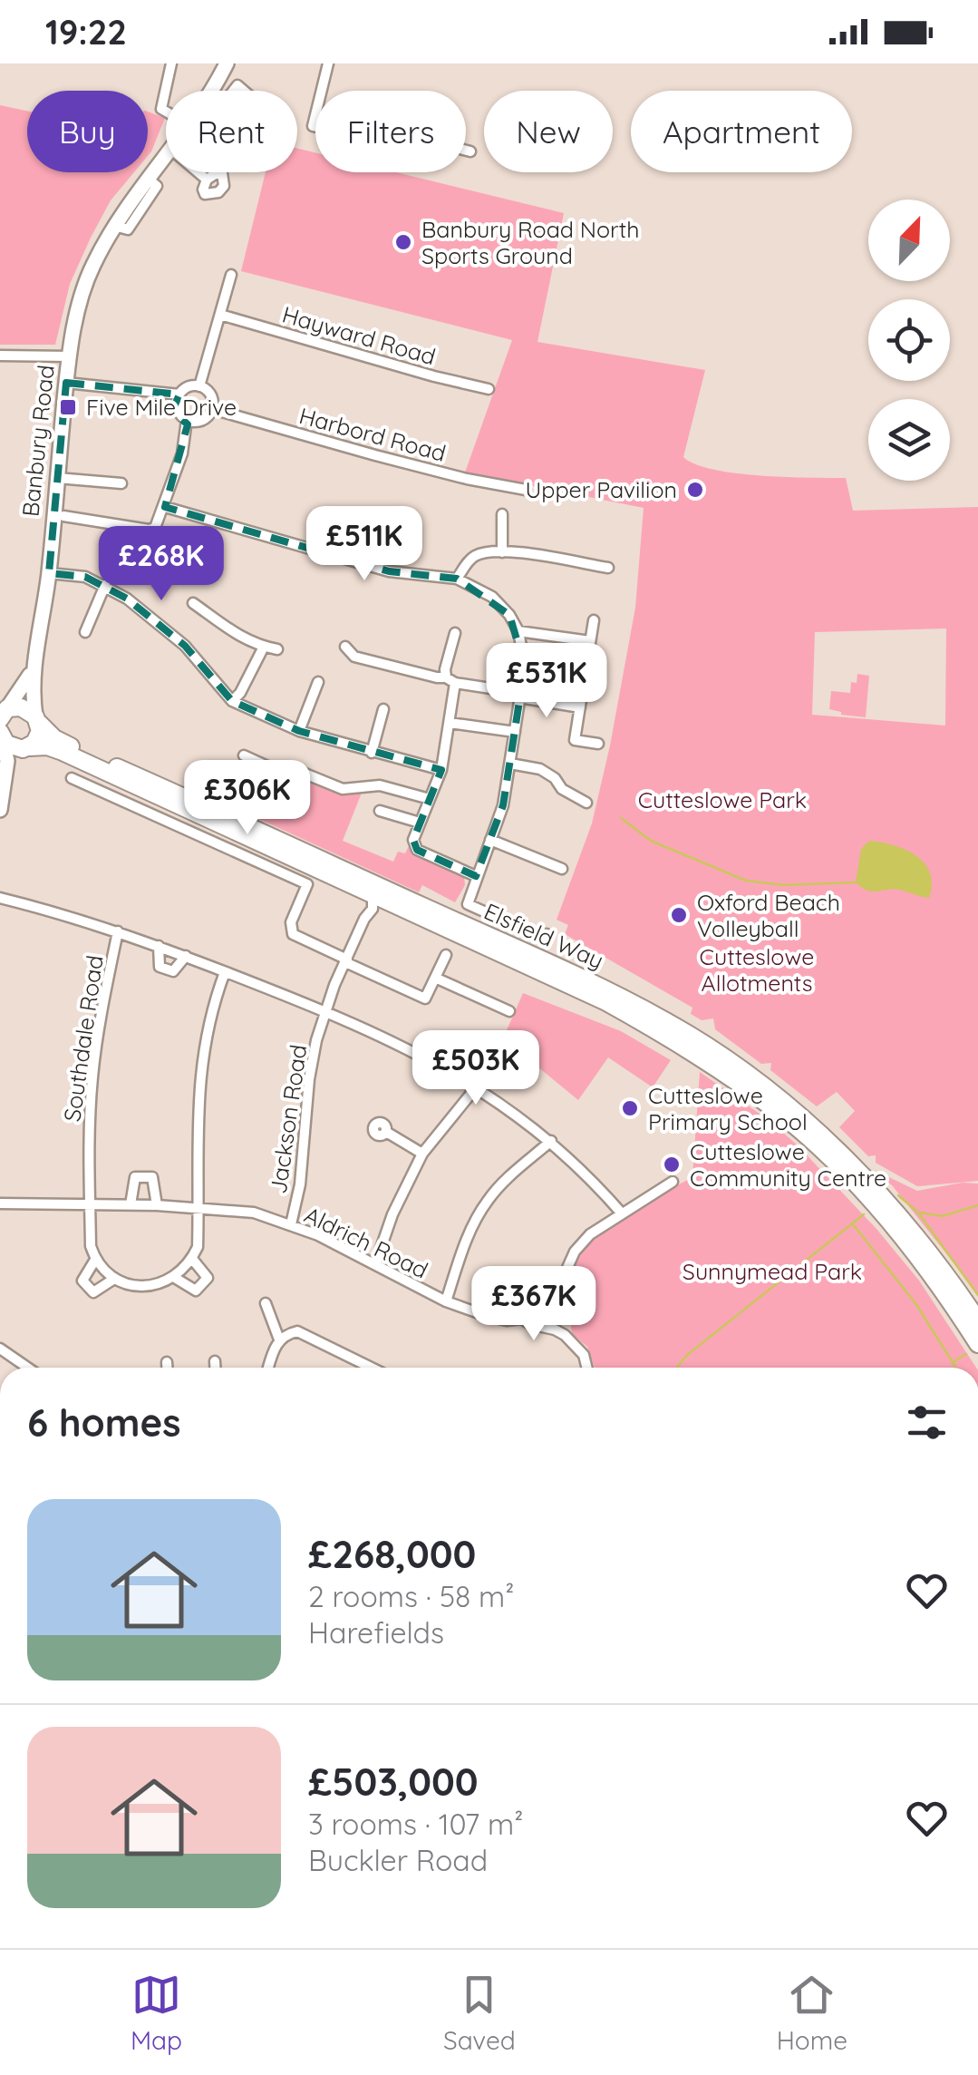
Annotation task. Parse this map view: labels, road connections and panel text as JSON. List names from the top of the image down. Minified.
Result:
{"streets":{"highway":["Elsfield Way"],"main road":["Banbury Road"],"street":["Hayward Road","Harbord Road","Southdale Road","Jackson Road","Aldrich Road"]},"crossings":[["Banbury Road","Elsfield Way"],["Elsfield Way","Jackson Road"],["Southdale Road","Aldrich Road"],["Jackson Road","Aldrich Road"]],"parks":["Cutteslowe Park","Cutteslowe Allotments","Sunnymead Park"],"places":{"other":["Banbury Road North Sports Ground","Upper Pavilion","Oxford Beach Volleyball","Cutteslowe Primary School","Cutteslowe Community Centre"],"transit":["Five Mile Drive"]},"north":"top right","page":{"status":"19:22","chip":["Buy","Rent","Filters","New","Apartment"],"price":["£511K","£268K","£531K","£306K","£503K","£367K"],"heading":"6 homes","list":[{"name":"£268,000","note":"2 rooms · 58 m² · Harefields"},{"name":"£503,000","note":"3 rooms · 107 m² · Buckler Road"}],"tabs":["Map","Saved","Home"]}}
